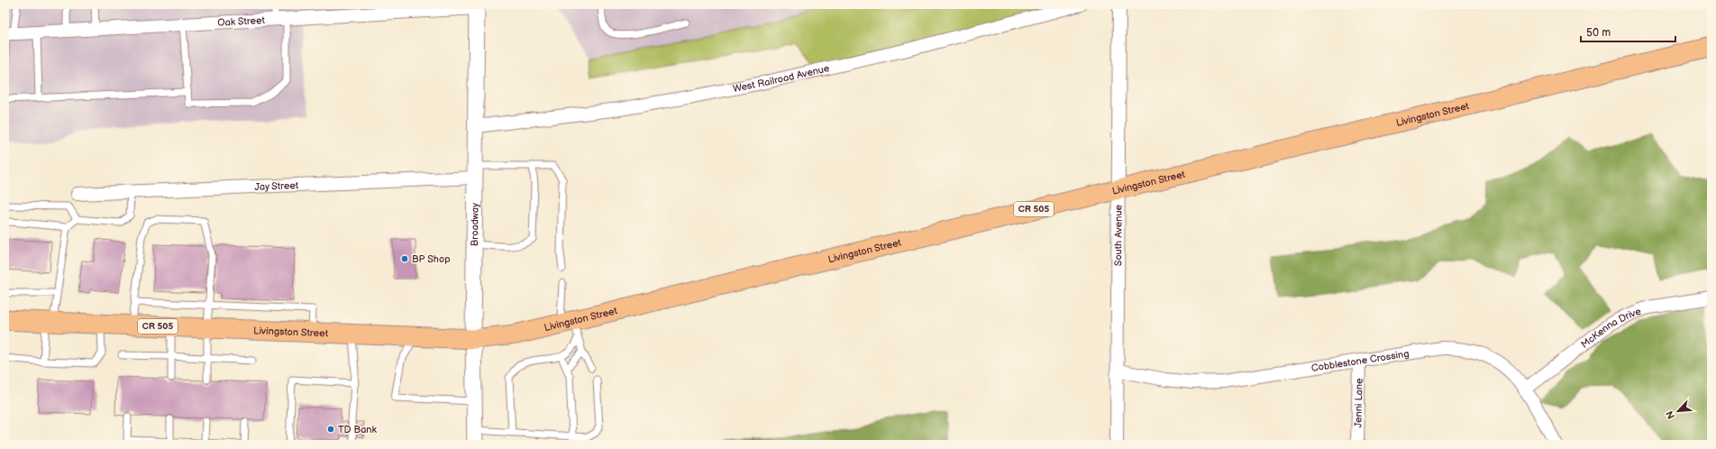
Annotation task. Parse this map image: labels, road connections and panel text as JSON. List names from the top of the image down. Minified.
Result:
{"streets":{"main road":["Livingston Street","CR 505"],"street":["Oak Street","West Railroad Avenue","Jay Street","Broadway","South Avenue","McKenna Drive","Cobblestone Crossing","Jenni Lane"]},"crossings":[["Oak Street","Broadway"],["West Railroad Avenue","Broadway"],["Livingston Street","Broadway"],["Livingston Street","South Avenue"],["Jay Street","Broadway"],["South Avenue","Cobblestone Crossing"],["McKenna Drive","Cobblestone Crossing"],["Cobblestone Crossing","Jenni Lane"]],"places":["BP Shop","TD Bank"],"scale_bar":"50 m","north":"bottom left"}
